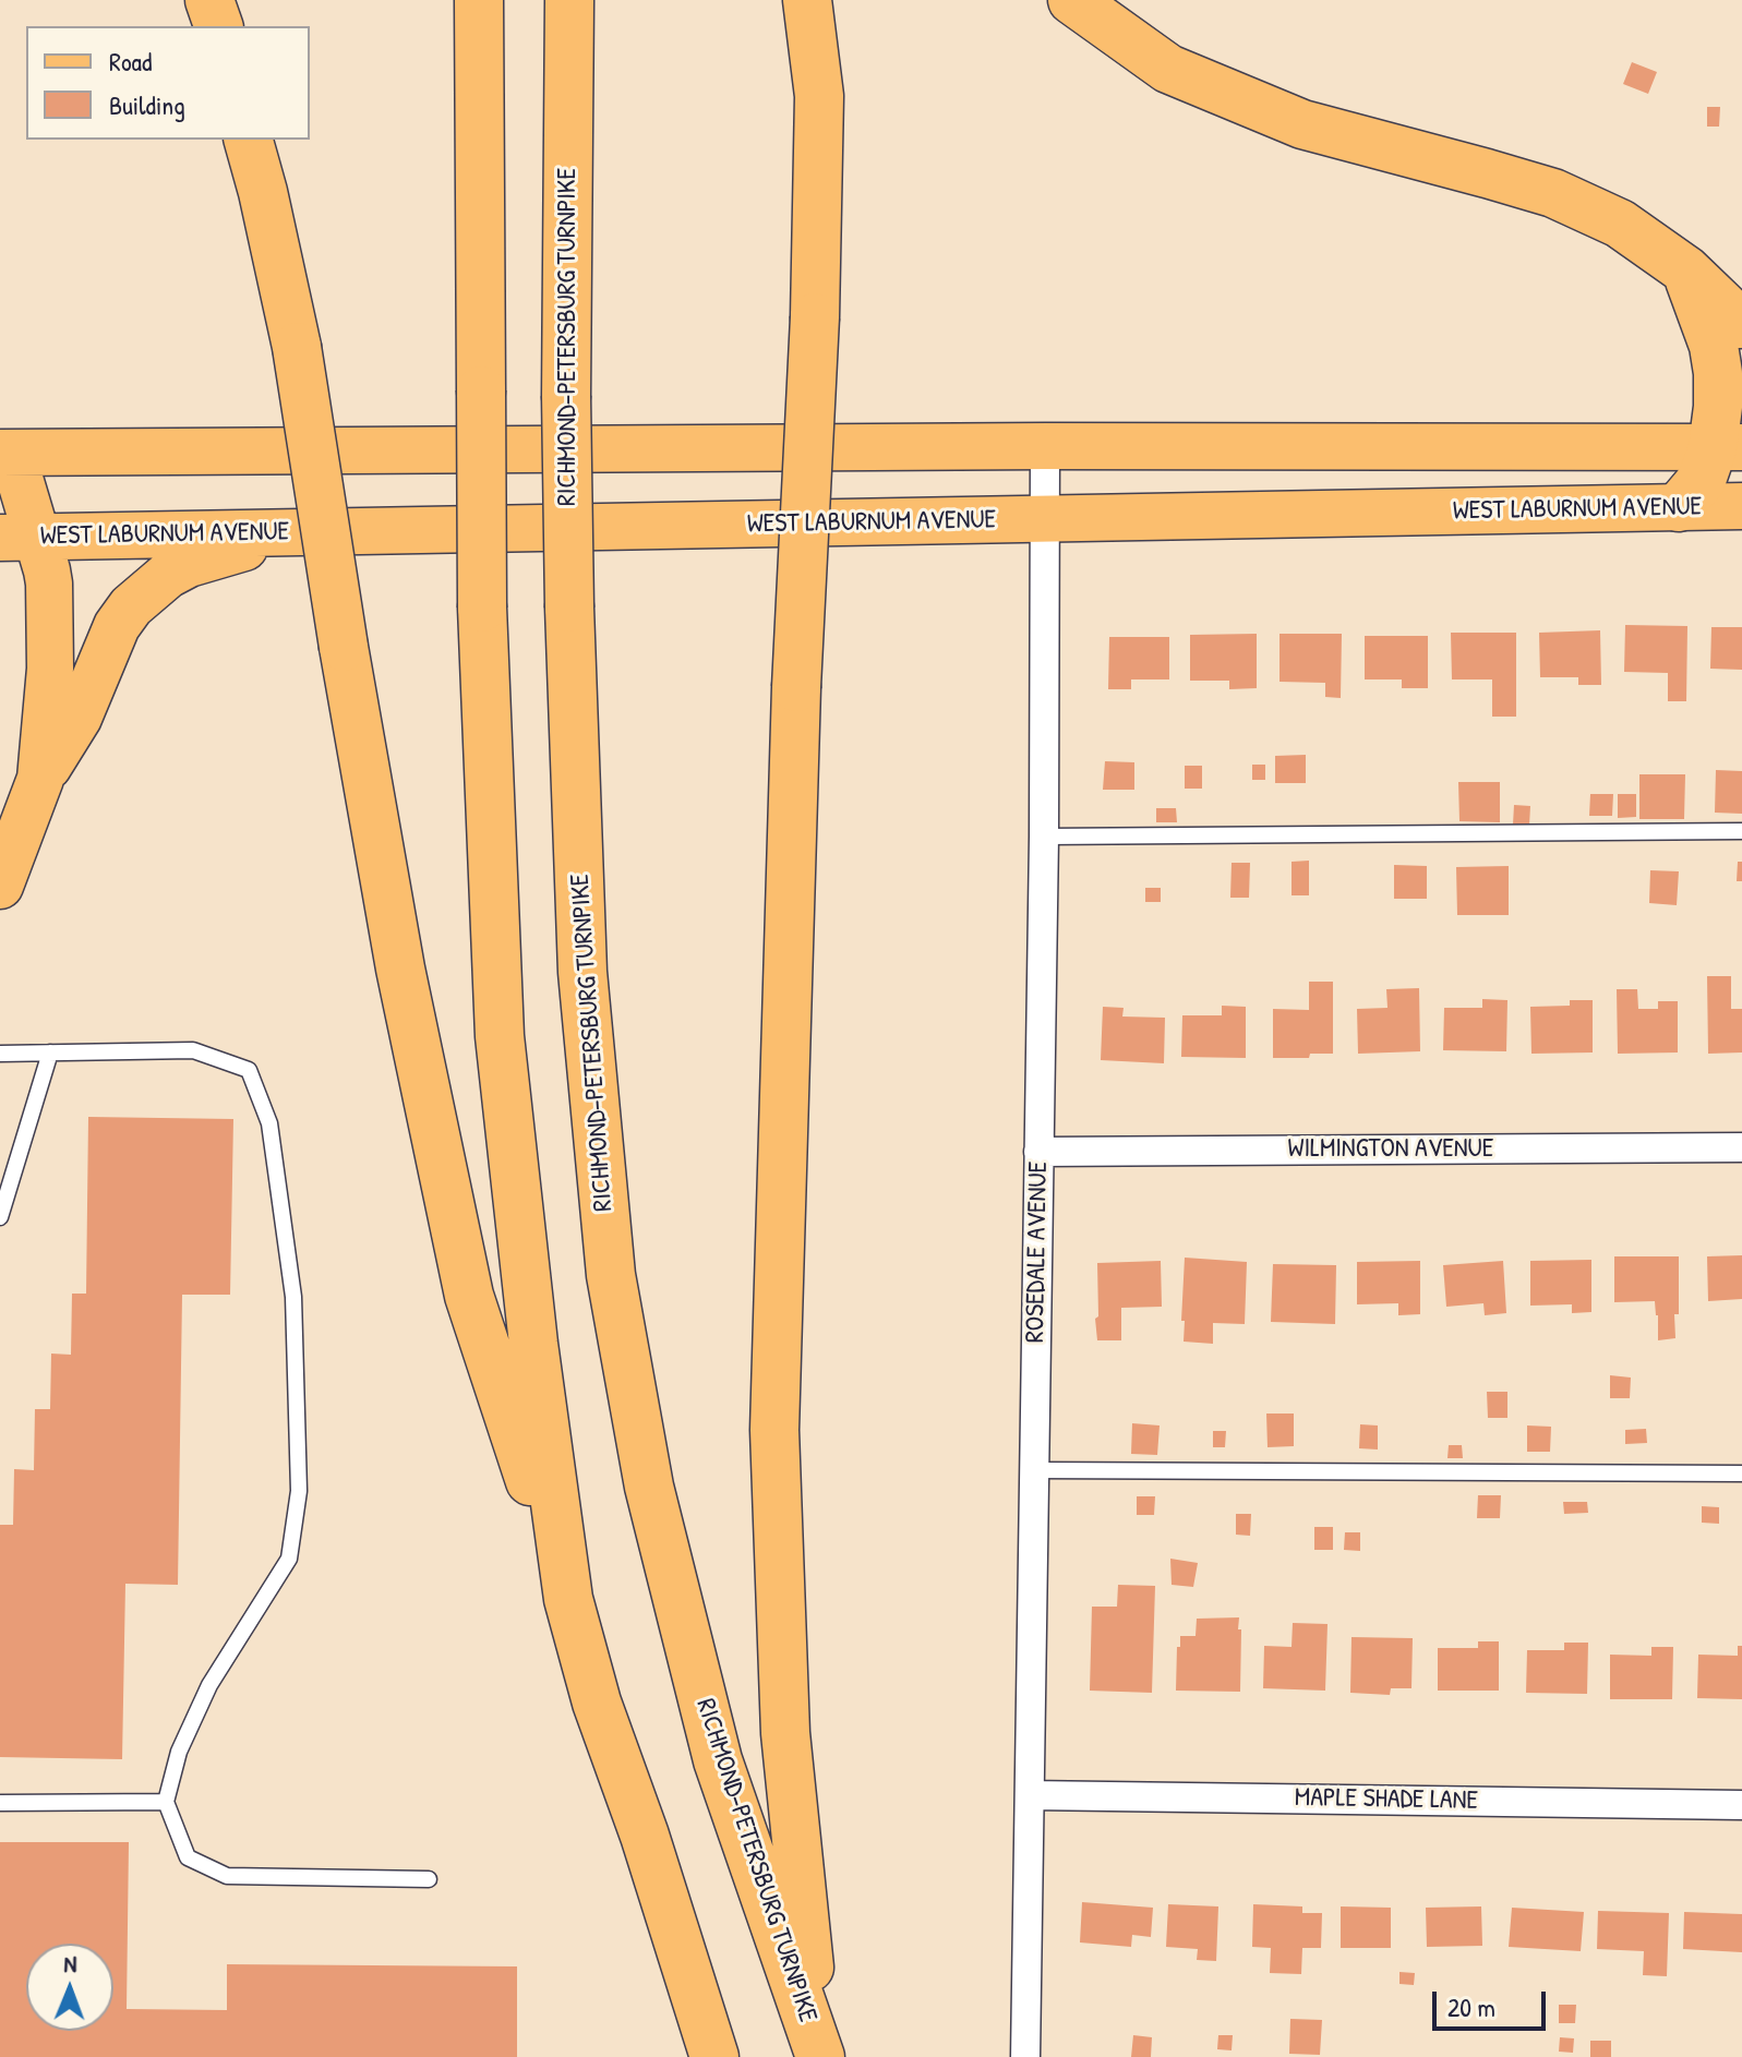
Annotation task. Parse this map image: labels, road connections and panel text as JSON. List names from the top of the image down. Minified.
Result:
{"streets":{"highway":["RICHMOND-PETERSBURG TURNPIKE"],"main road":["WEST LABURNUM AVENUE"],"street":["WILMINGTON AVENUE","ROSEDALE AVENUE","MAPLE SHADE LANE"]},"crossings":[["WEST LABURNUM AVENUE","ROSEDALE AVENUE"],["WILMINGTON AVENUE","ROSEDALE AVENUE"],["ROSEDALE AVENUE","MAPLE SHADE LANE"]],"legend":["Road","Building"],"scale_bar":"20 m","north":"top"}
